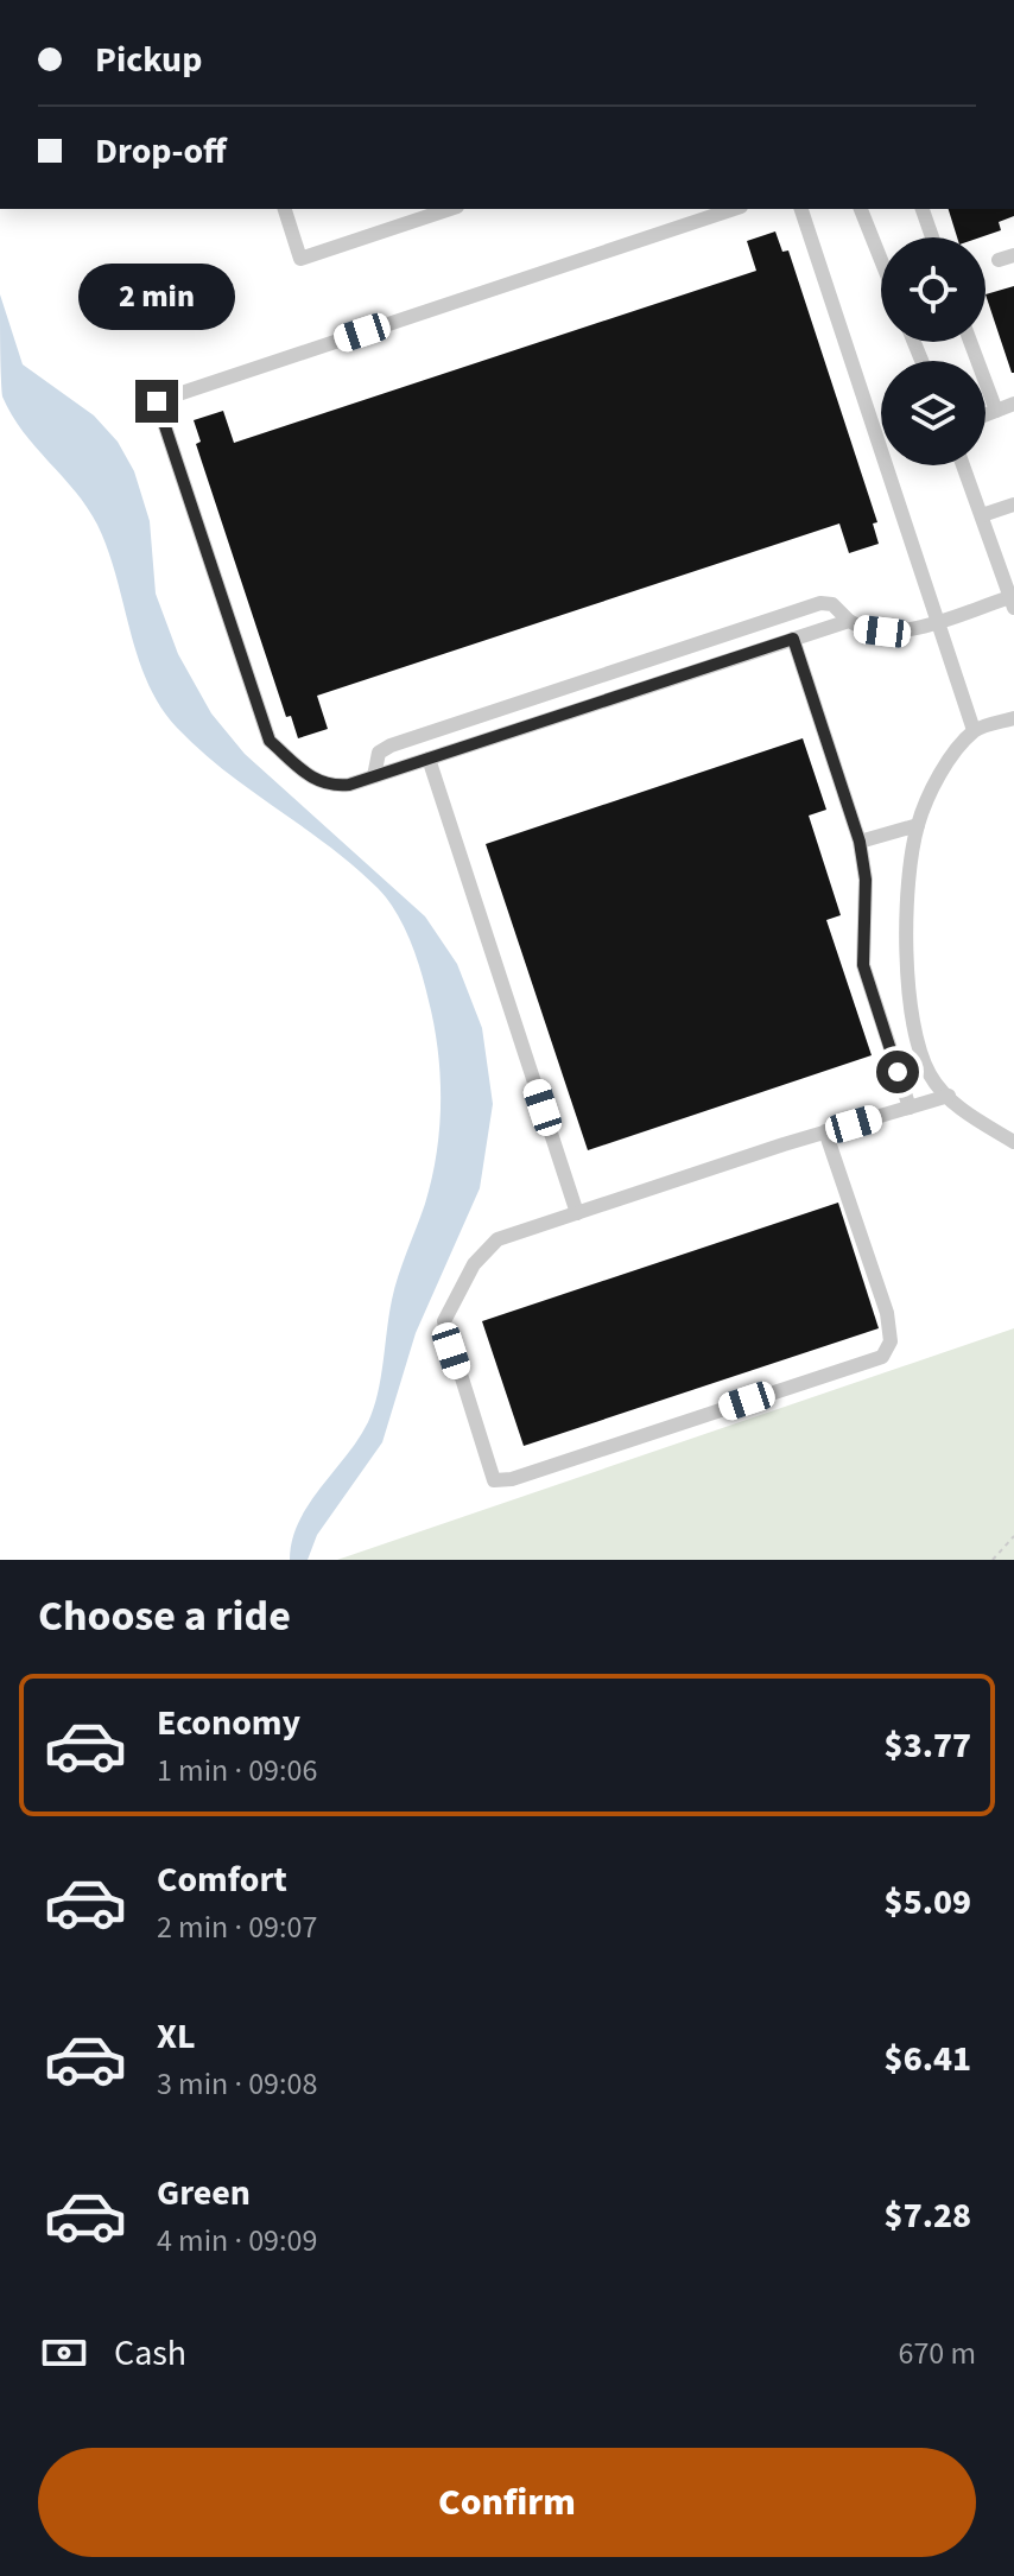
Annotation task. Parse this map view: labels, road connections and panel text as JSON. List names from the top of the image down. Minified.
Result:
{"page":{"banner":["Pickup","Drop-off"],"bubble":"2 min","heading":"Choose a ride","list":[{"name":"Economy","note":"1 min · 09:06","value":"$3.77"},{"name":"Comfort","note":"2 min · 09:07","value":"$5.09"},{"name":"XL","note":"3 min · 09:08","value":"$6.41"},{"name":"Green","note":"4 min · 09:09","value":"$7.28"}],"pay":["Cash","670 m"],"buttons":"Confirm"}}
